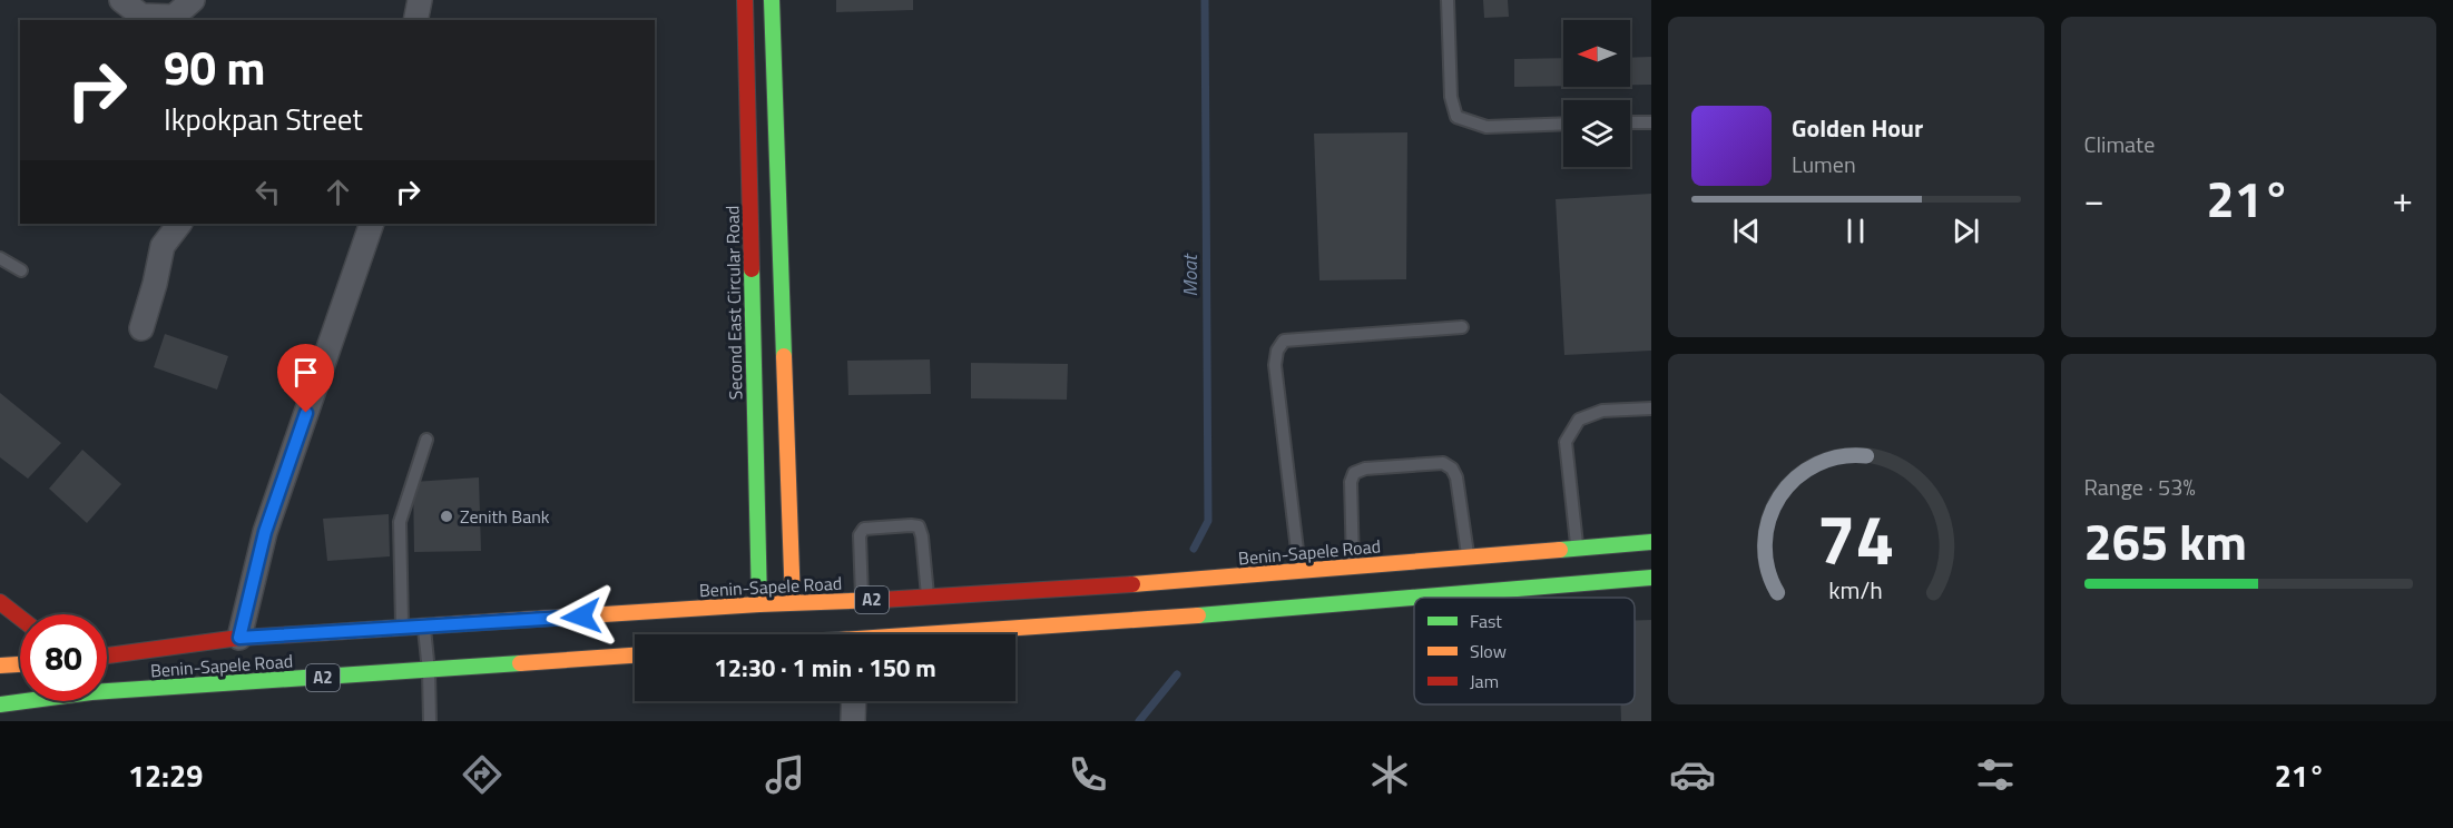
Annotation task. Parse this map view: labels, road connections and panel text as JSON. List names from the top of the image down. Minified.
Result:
{"streets":{"main road":["Second East Circular Road","Benin-Sapele Road","A2"]},"crossings":[["Second East Circular Road","Benin-Sapele Road"]],"water":["Moat"],"places":["Zenith Bank"],"legend":["Fast","Slow","Jam"],"north":"left","page":{"tile":["Climate",["Range · 53%","265 km"]],"turn":["90 m","Ikpokpan Street"],"song":["Golden Hour","Lumen"],"heat":["−","21°","+"],"limit":"80","trip":"12:30 · 1 min · 150 m","tabs":["12:29","21°"],"gauge":["74","km/h"]}}
